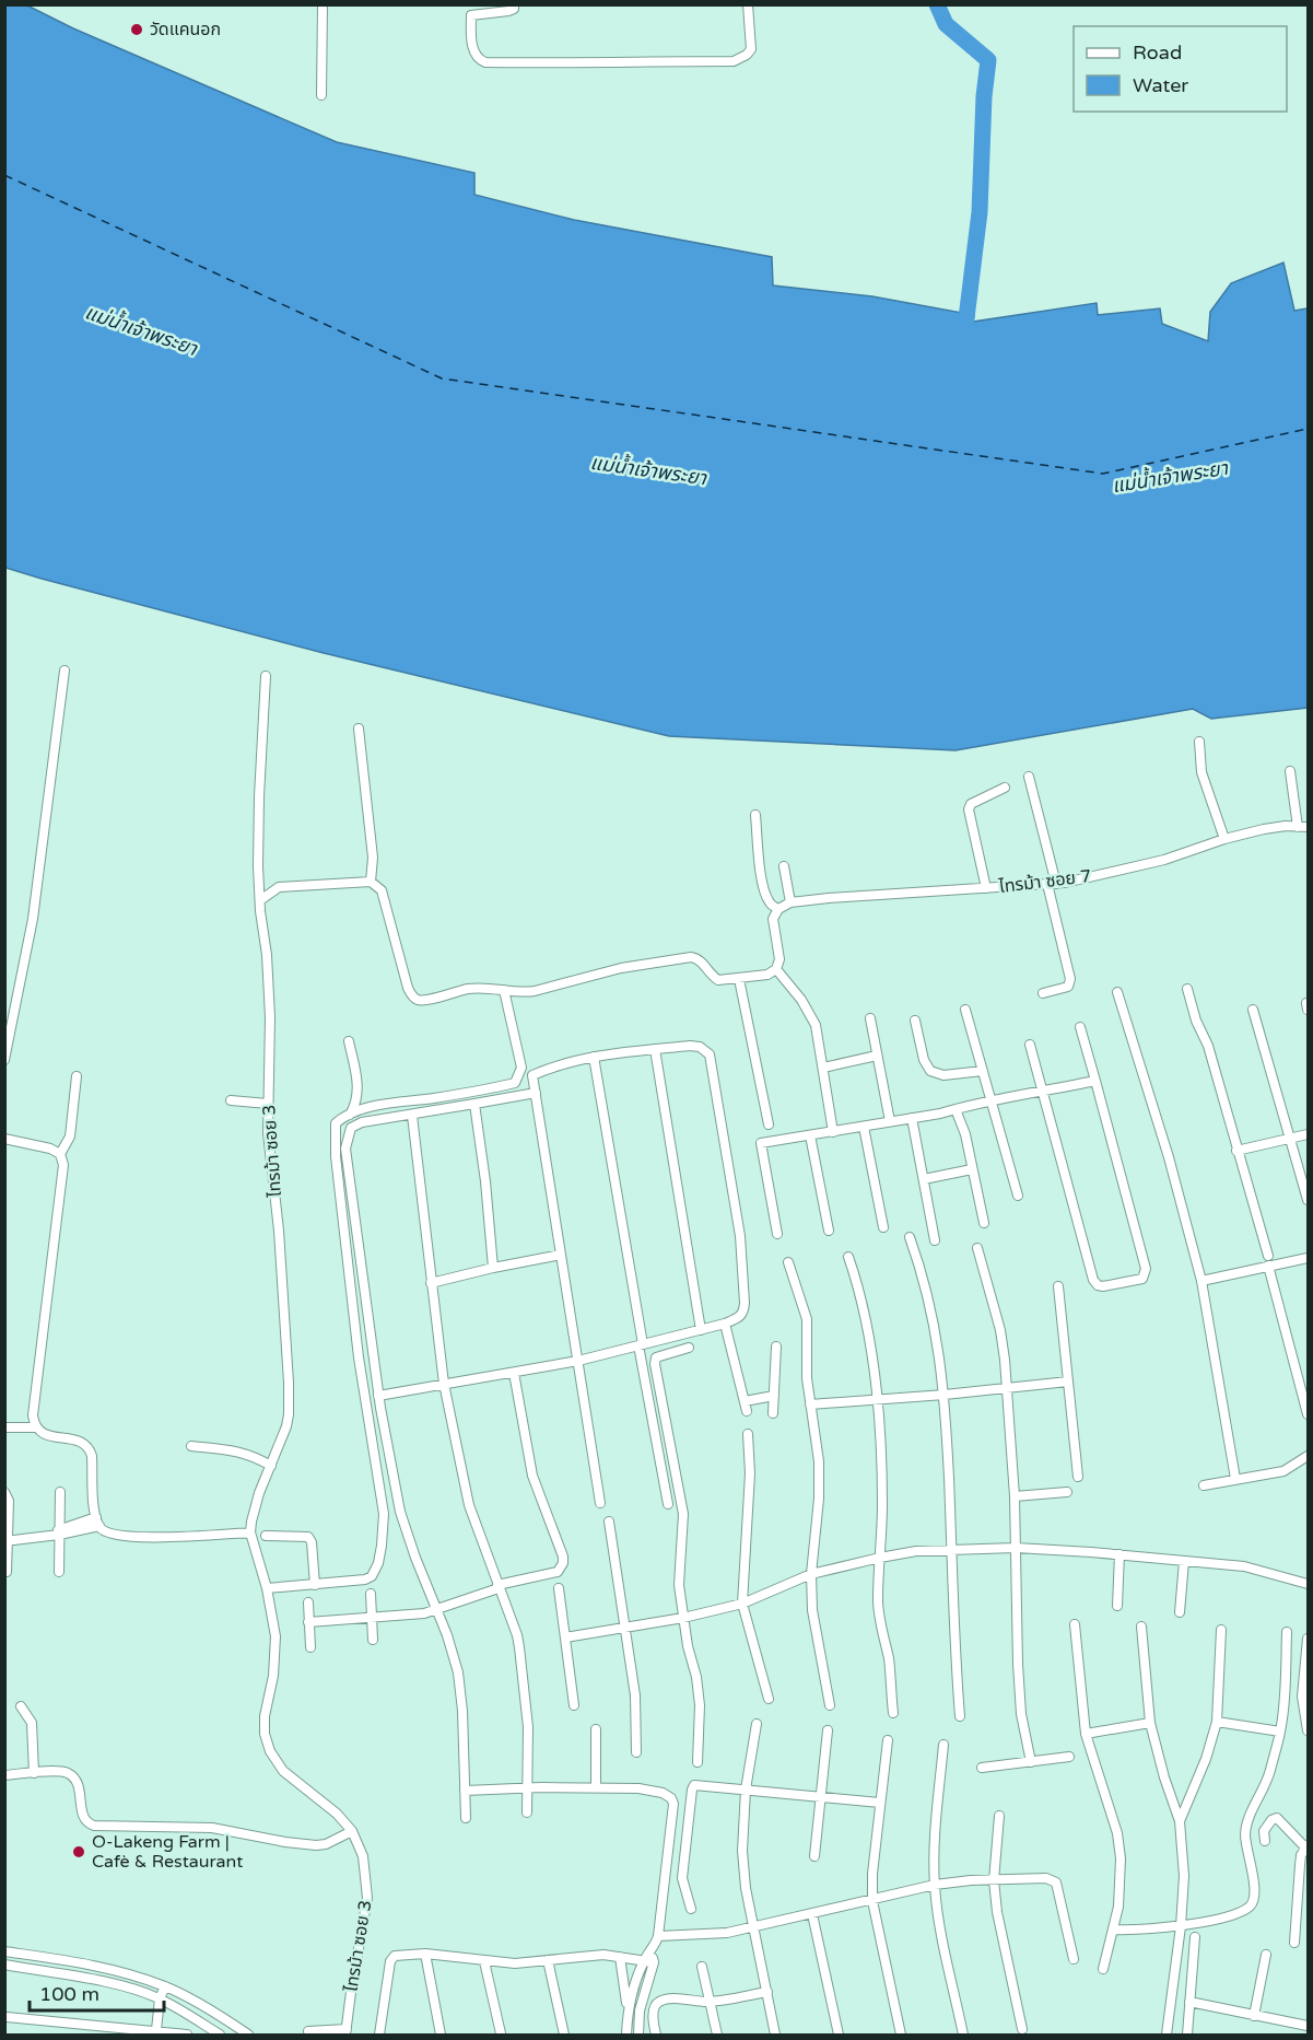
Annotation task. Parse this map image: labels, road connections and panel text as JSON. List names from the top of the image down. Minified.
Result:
{"streets":{"street":["ไทรม้า ซอย 7","ไทรม้า ซอย 3"]},"water":["แม่น้ำเจ้าพระยา"],"places":["วัดแคนอก","O-Lakeng Farm | Cafè & Restaurant"],"legend":["Road","Water"],"scale_bar":"100 m"}
